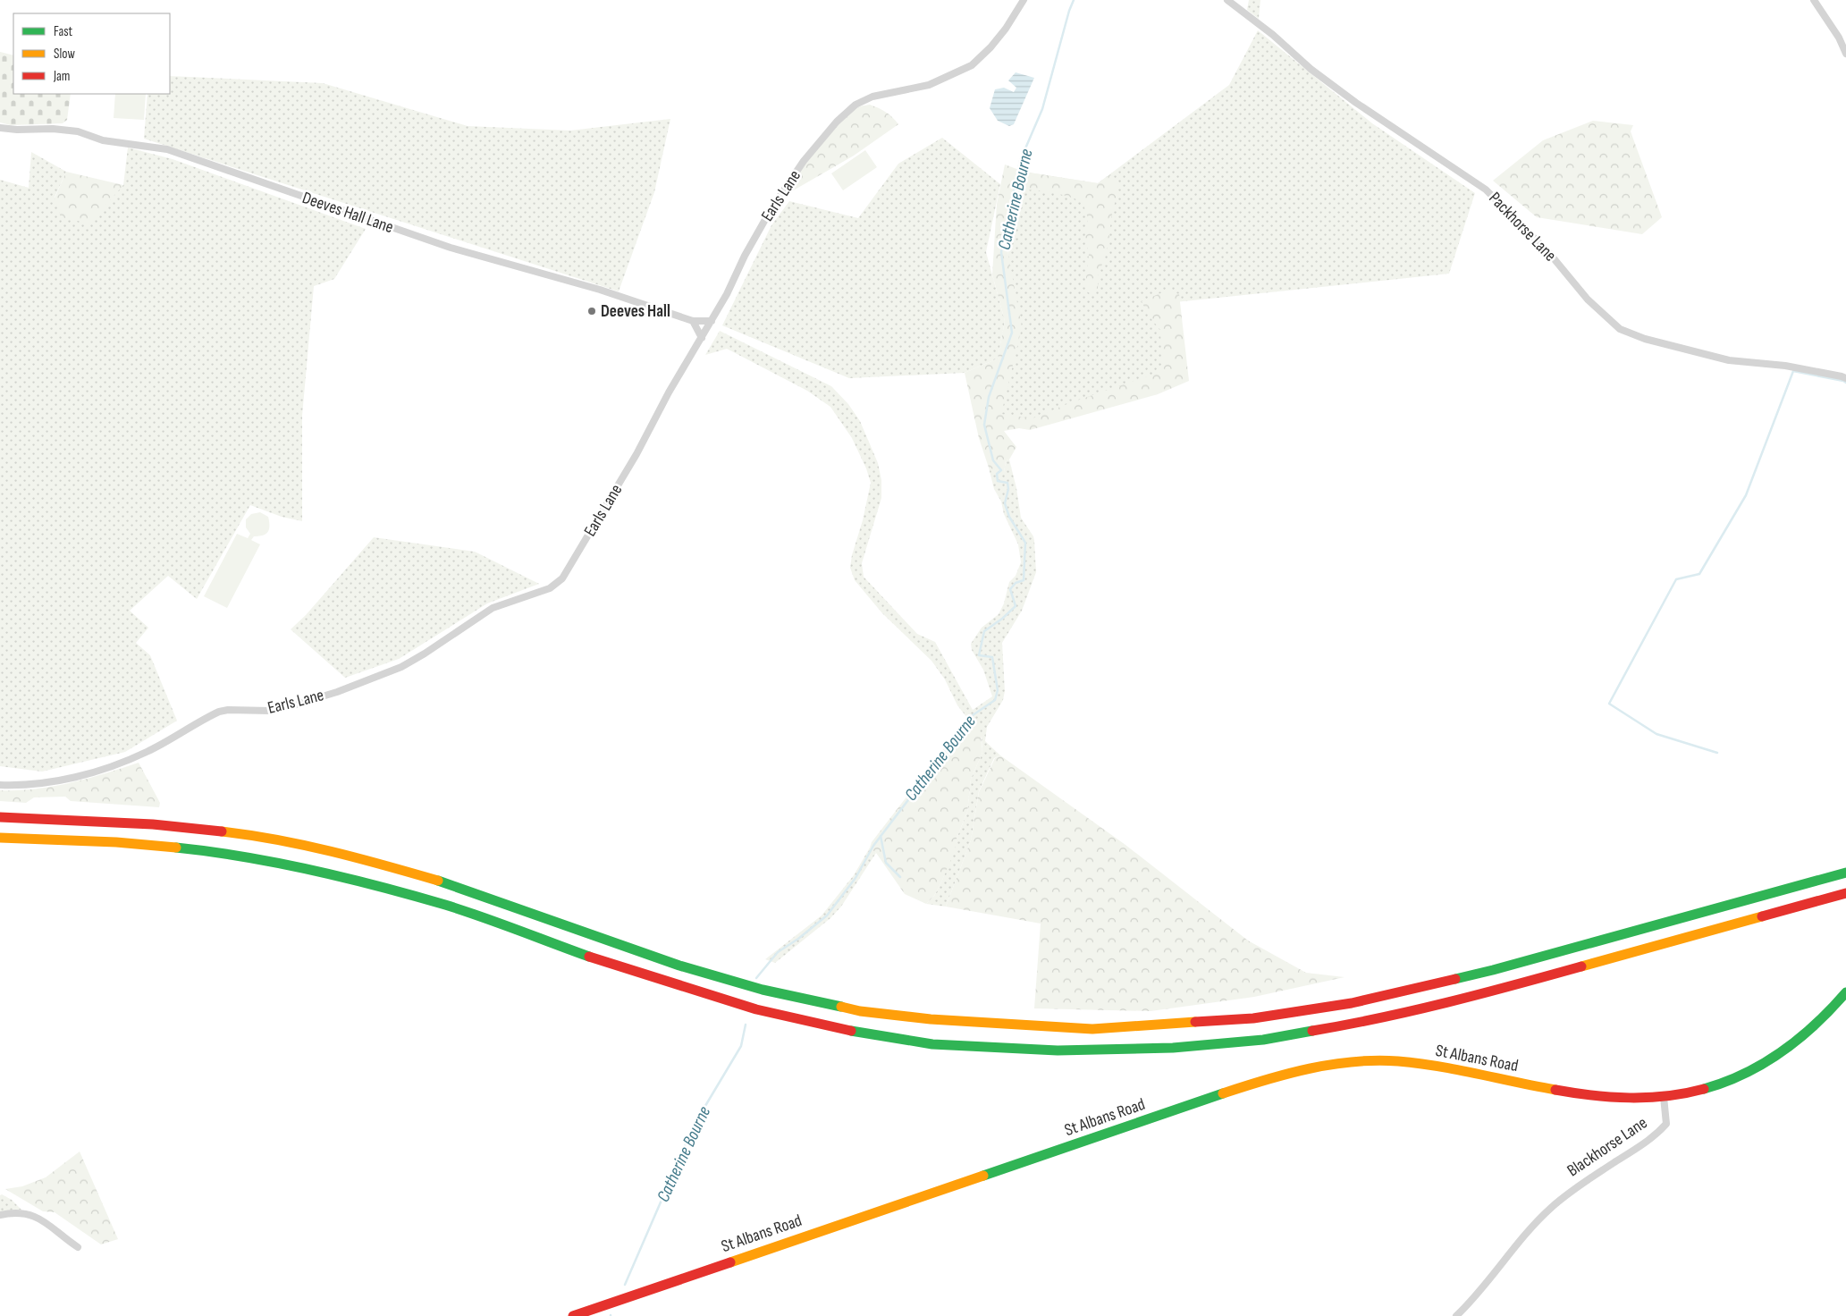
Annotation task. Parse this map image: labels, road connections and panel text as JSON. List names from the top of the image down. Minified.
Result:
{"streets":{"main road":["St Albans Road"],"street":["Earls Lane","Deeves Hall Lane","Packhorse Lane","Blackhorse Lane"]},"crossings":[["Earls Lane","Deeves Hall Lane"],["St Albans Road","Blackhorse Lane"]],"water":["Catherine Bourne"],"places":["Deeves Hall"],"legend":["Fast","Slow","Jam"]}
